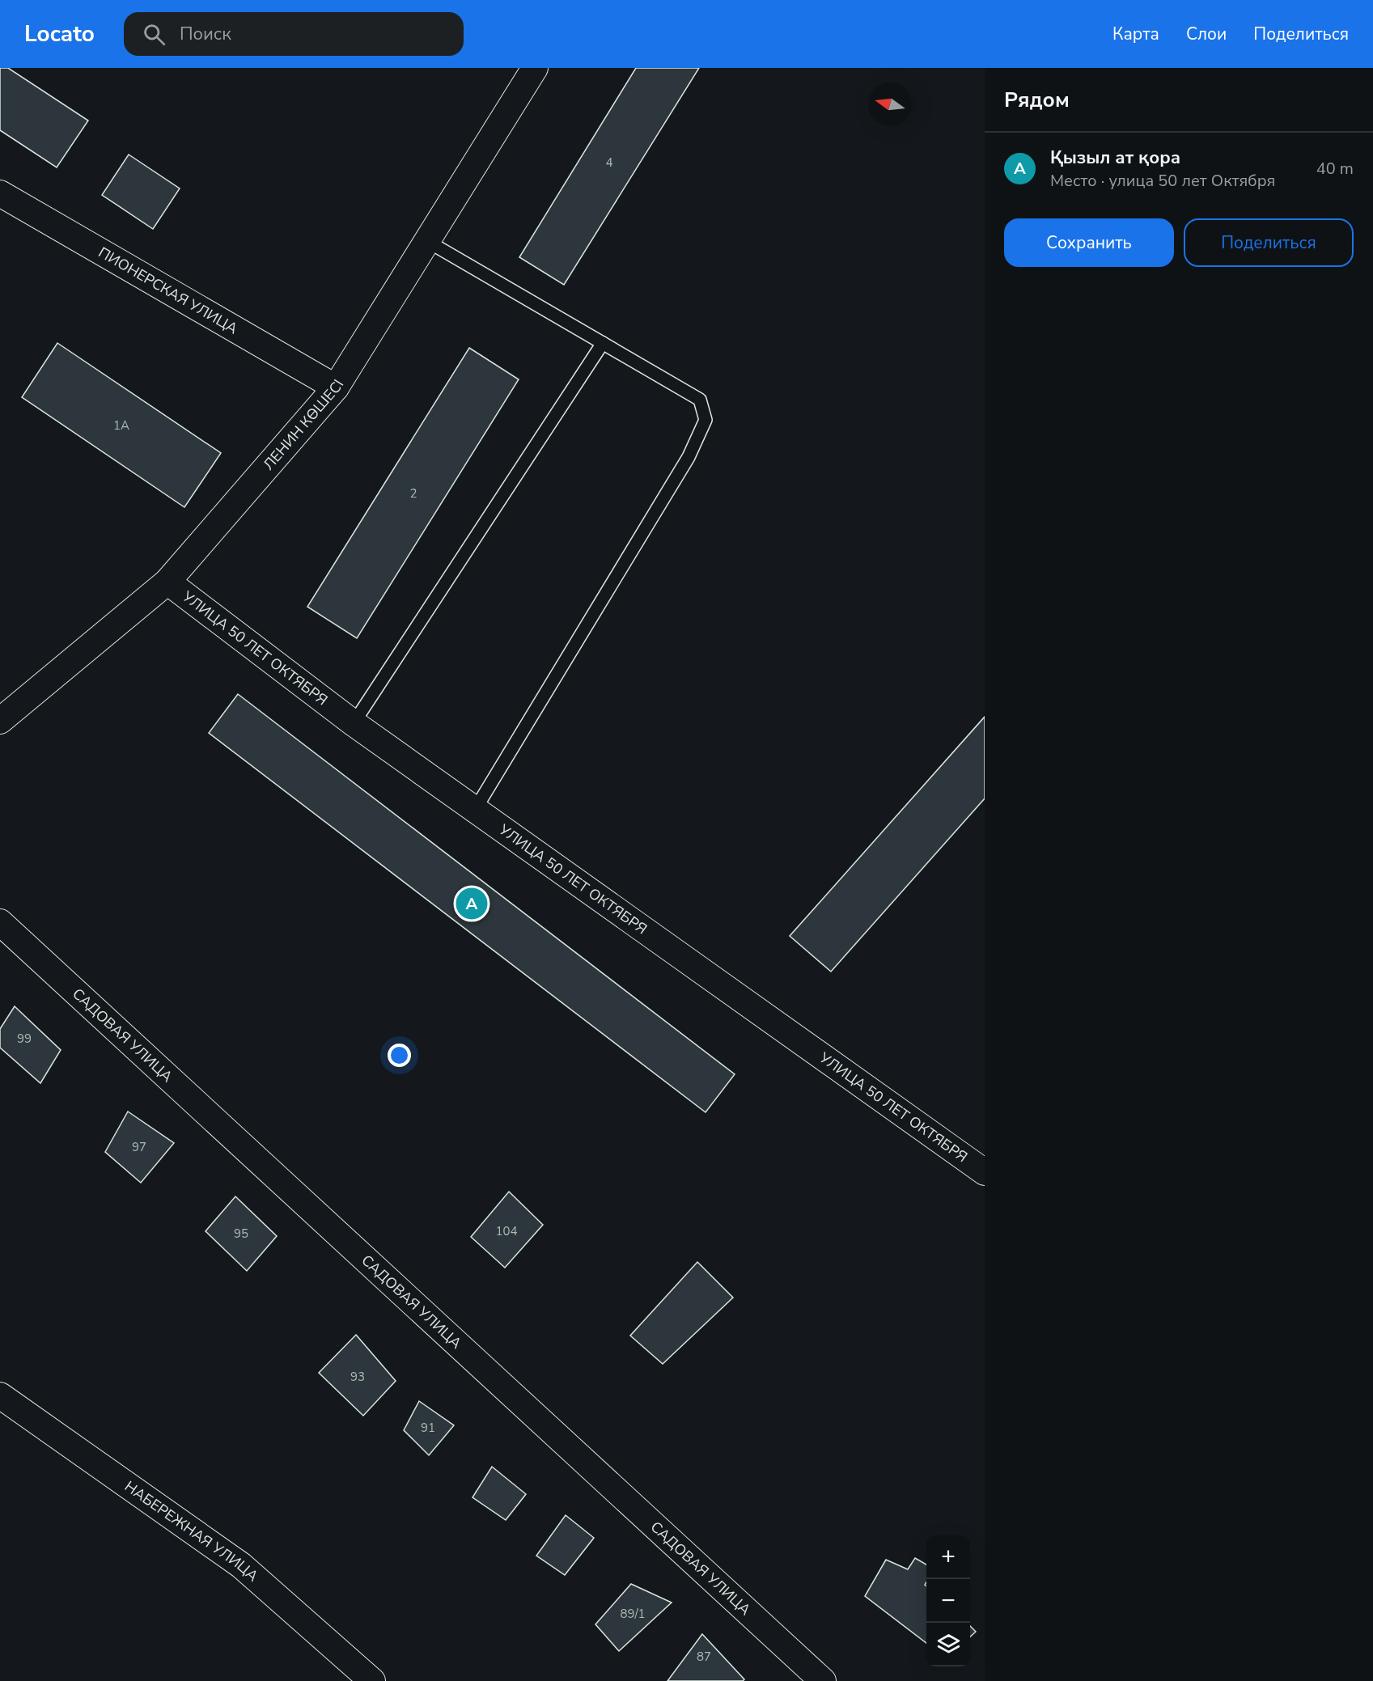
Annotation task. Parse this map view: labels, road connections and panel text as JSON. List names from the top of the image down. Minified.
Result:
{"streets":{"street":["ПИОНЕРСКАЯ УЛИЦА","ЛЕНИН КӨШЕСІ","УЛИЦА 50 ЛЕТ ОКТЯБРЯ","САДОВАЯ УЛИЦА","НАБЕРЕЖНАЯ УЛИЦА"]},"crossings":[["ПИОНЕРСКАЯ УЛИЦА","ЛЕНИН КӨШЕСІ"],["ЛЕНИН КӨШЕСІ","УЛИЦА 50 ЛЕТ ОКТЯБРЯ"]],"house_numbers":["4","1А","2","99","97","104","95","93","91","89/1","87"],"north":"left","page":{"header":"Locato","search":"Поиск","nav":["Карта","Слои","Поделиться"],"heading":"Рядом","list":[{"mark":"A","name":"Қызыл ат қора","note":"Место · улица 50 лет Октября","value":"40 m"}],"buttons":["Сохранить","Поделиться"],"pins":"A","map_buttons":["+","−"]}}
